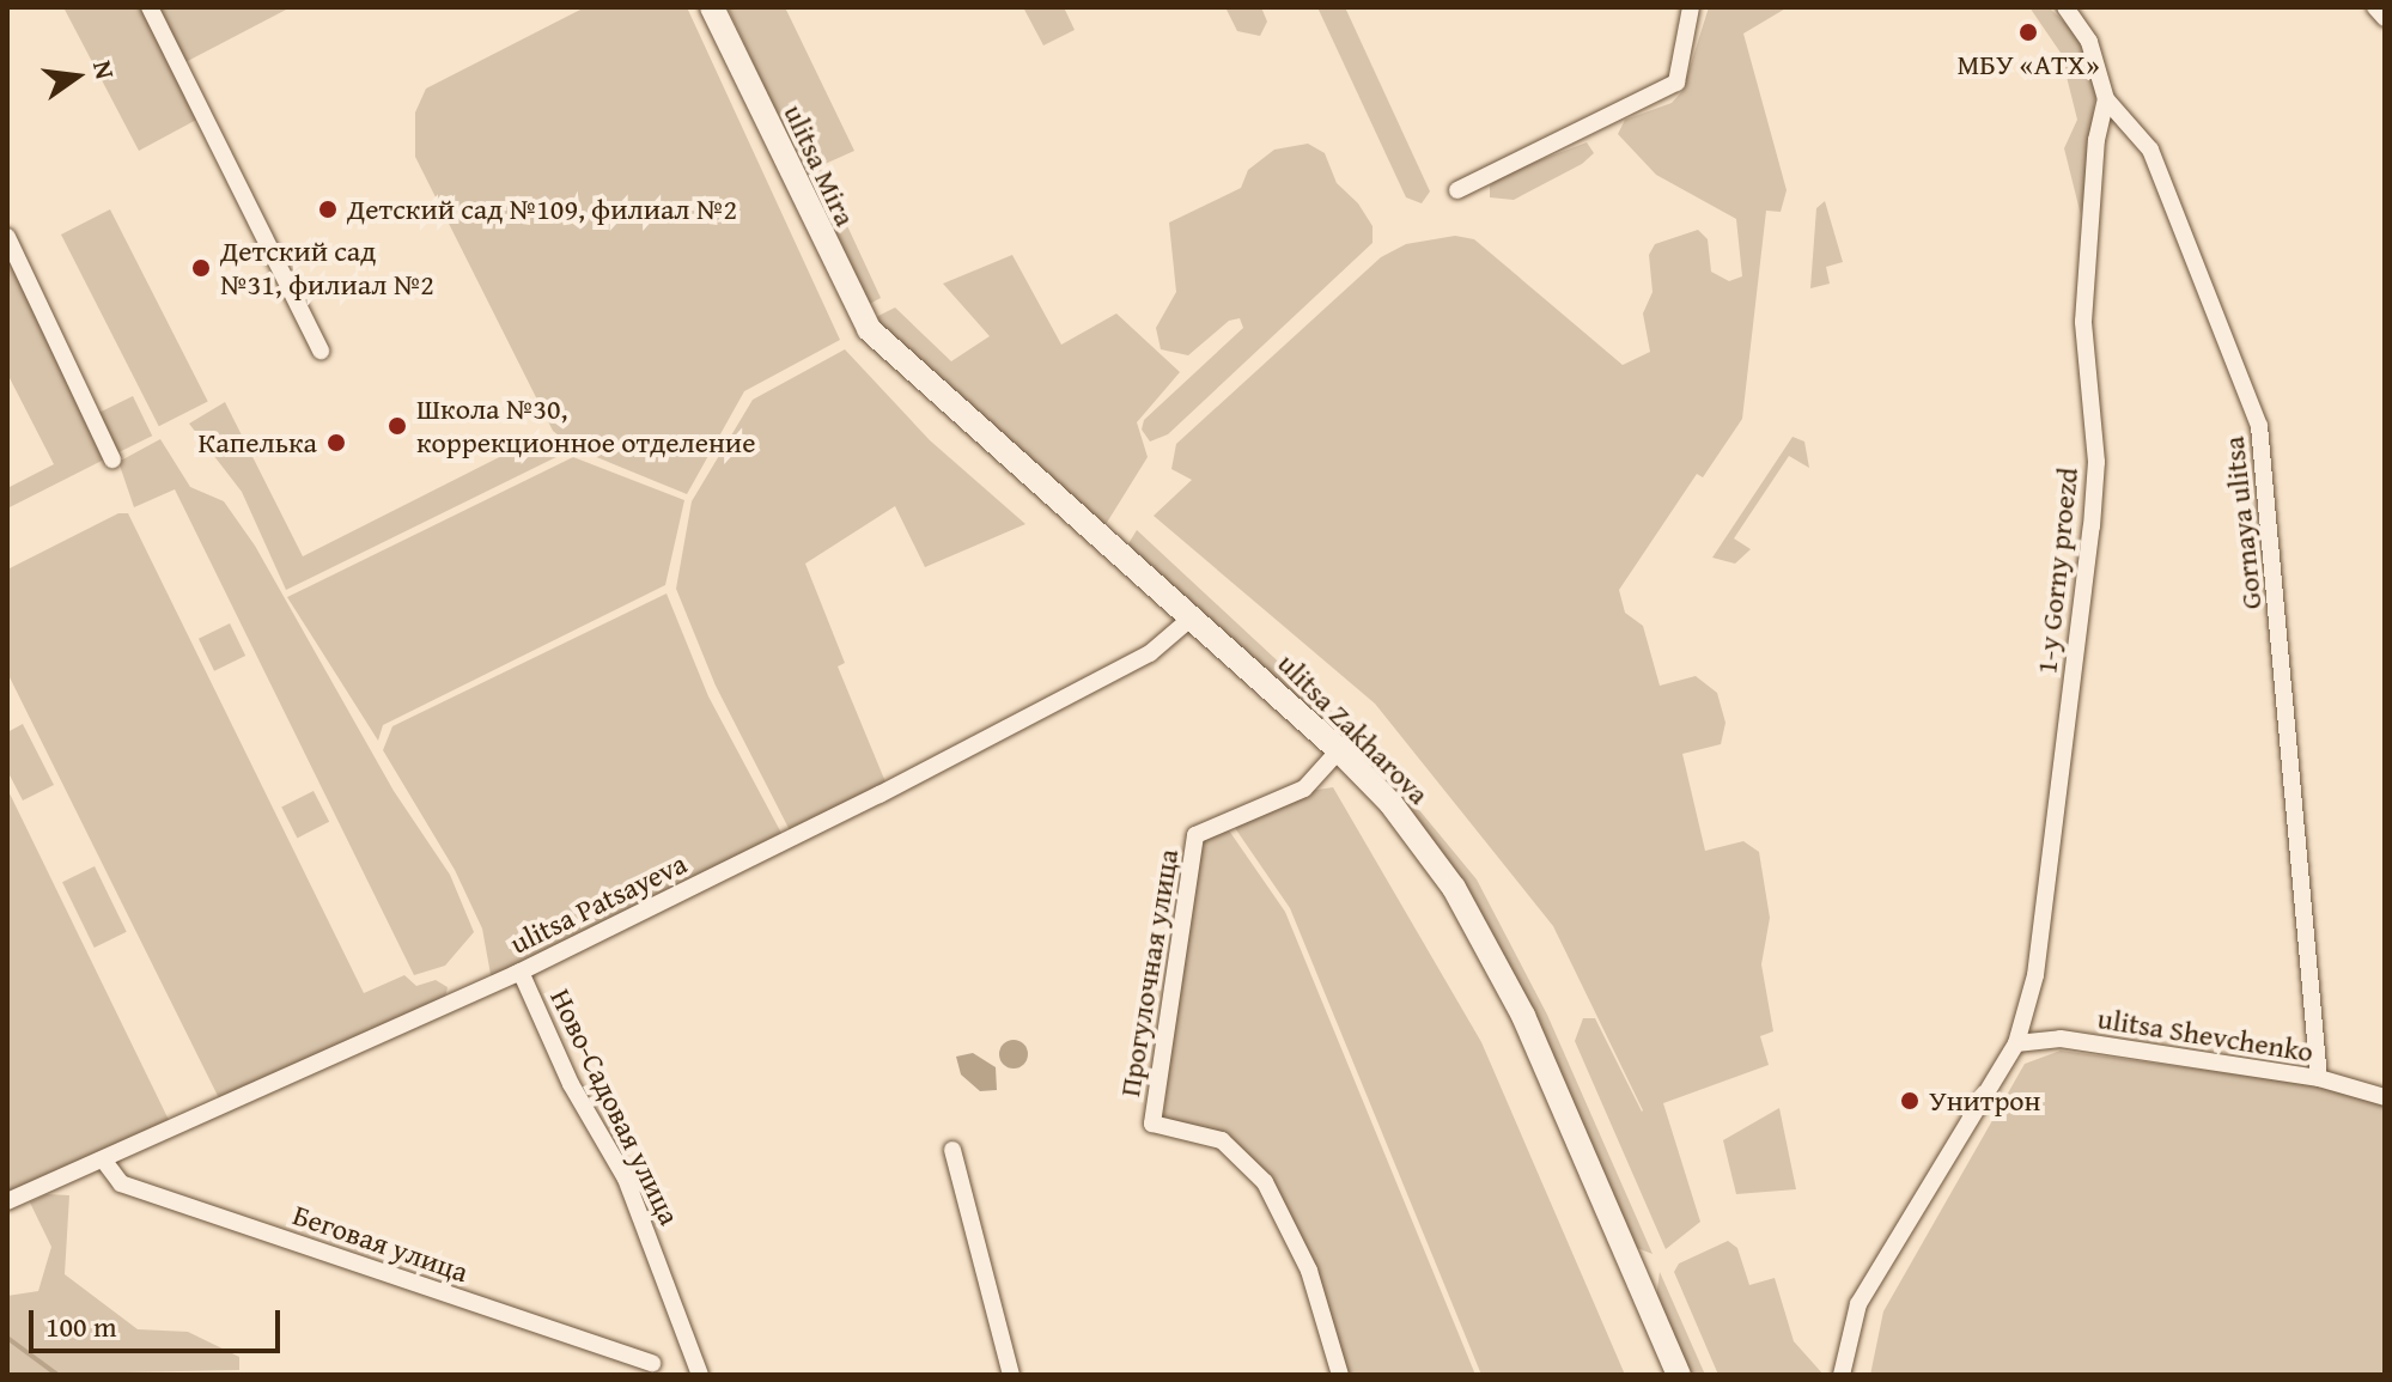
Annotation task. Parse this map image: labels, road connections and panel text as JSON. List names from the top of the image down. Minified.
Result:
{"streets":{"main road":["ulitsa Mira","ulitsa Zakharova"],"street":["Gornaya ulitsa","1-y Gorny proezd","ulitsa Patsayeva","Прогулочная улица","ulitsa Shevchenko","Ново-Садовая улица","Беговая улица"]},"crossings":[["ulitsa Mira","ulitsa Zakharova"],["Gornaya ulitsa","1-y Gorny proezd"],["Gornaya ulitsa","ulitsa Shevchenko"],["1-y Gorny proezd","ulitsa Shevchenko"],["ulitsa Zakharova","ulitsa Patsayeva"],["ulitsa Zakharova","Прогулочная улица"],["ulitsa Patsayeva","Ново-Садовая улица"],["ulitsa Patsayeva","Беговая улица"]],"places":["МБУ «АТХ»","Детский сад №109, филиал №2","Детский сад №31, филиал №2","Школа №30, коррекционное отделение","Капелька","Унитрон"],"scale_bar":"100 m","north":"right"}
